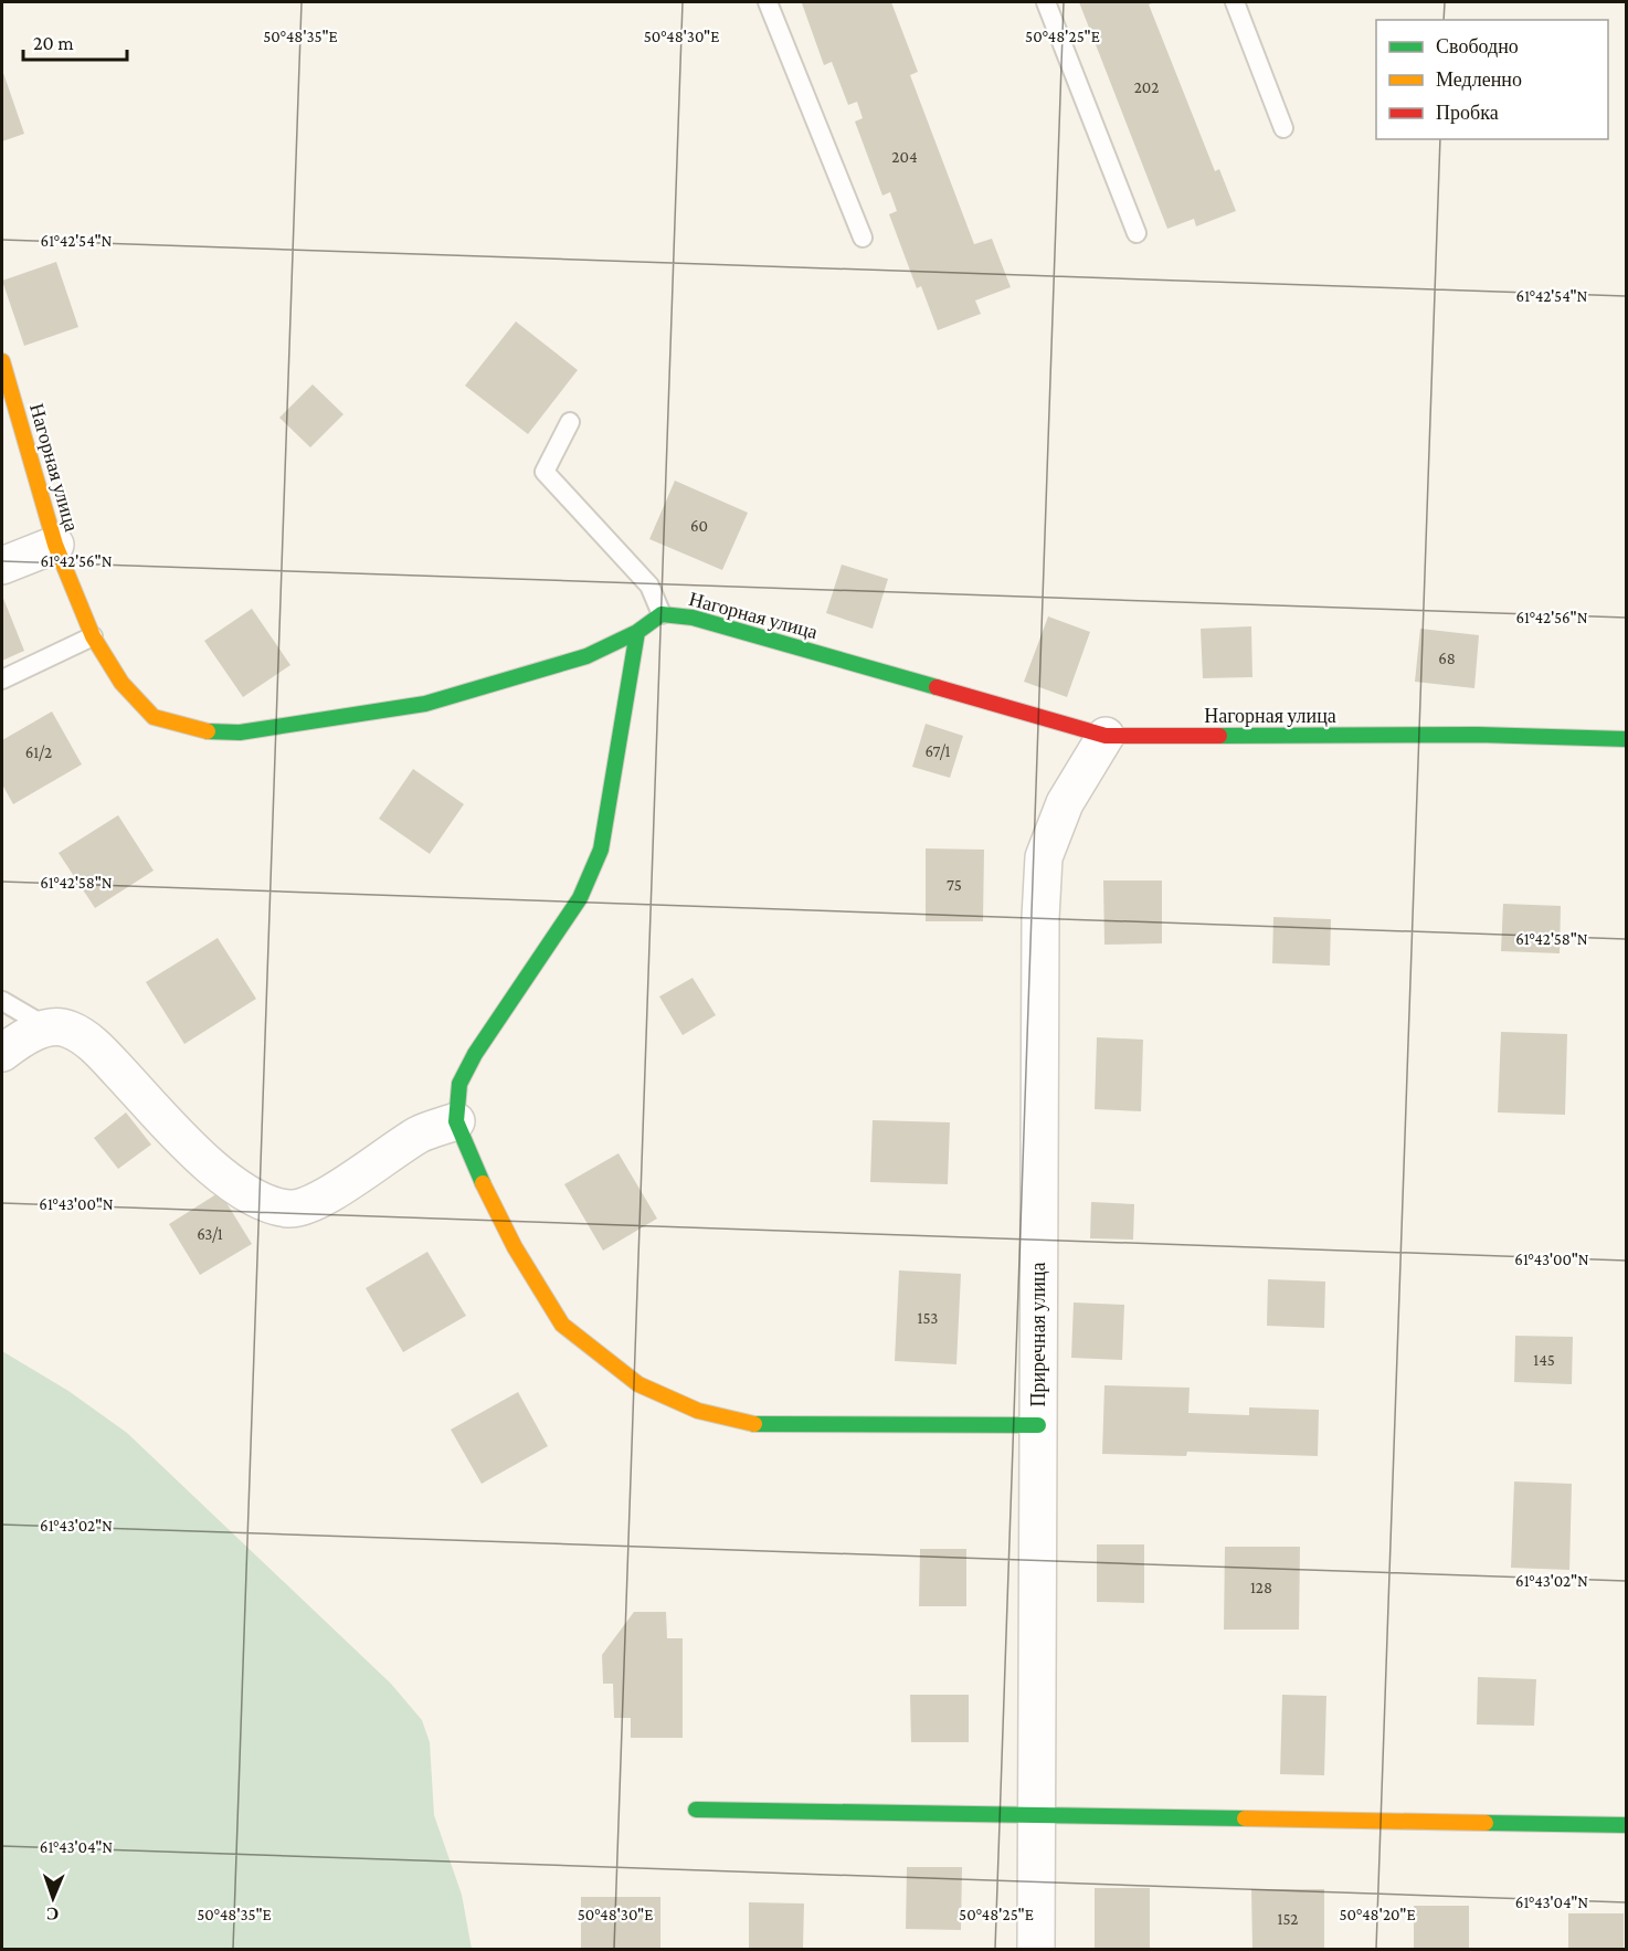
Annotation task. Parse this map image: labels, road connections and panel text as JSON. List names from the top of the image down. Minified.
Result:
{"streets":{"street":["Нагорная улица","Приречная улица"]},"crossings":[["Нагорная улица","Приречная улица"]],"house_numbers":["202","204","60","68","67/1","61/2","75","63/1","153","145","128","152"],"legend":["Свободно","Медленно","Пробка"],"scale_bar":"20 m","north":"bottom","coordinates":["50°48'35\"E","50°48'30\"E","50°48'25\"E","61°42'54\"N","61°42'56\"N","61°42'58\"N","61°43'00\"N","61°43'02\"N","61°43'04\"N","50°48'20\"E"]}
